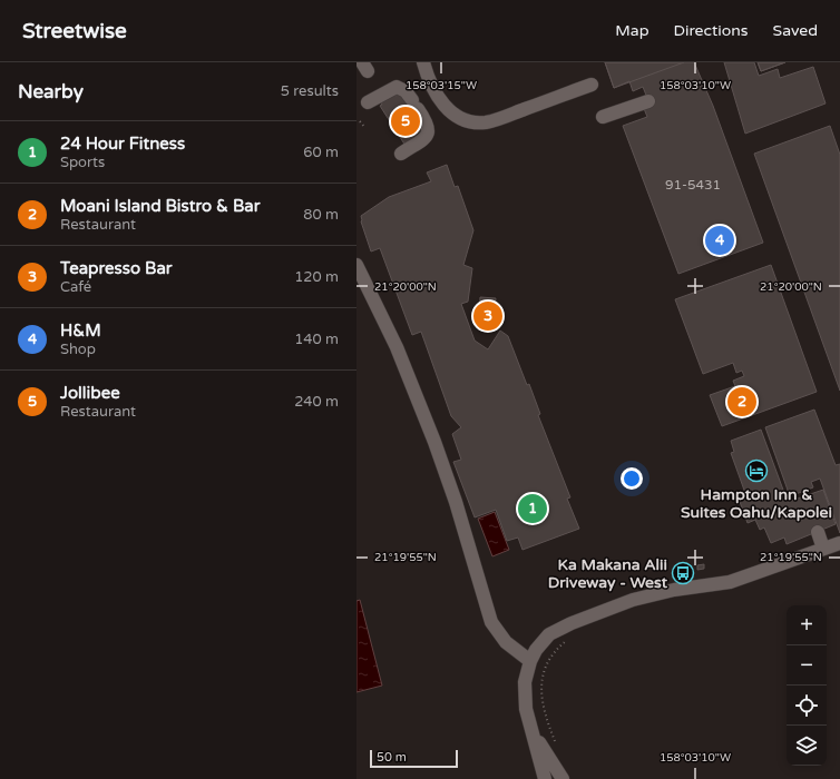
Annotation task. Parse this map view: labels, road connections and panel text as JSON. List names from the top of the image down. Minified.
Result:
{"places":{"hotel":["Hampton Inn & Suites Oahu/Kapolei"],"bus stop":["Ka Makana Alii Driveway - West"]},"house_numbers":["91-5431"],"scale_bar":"50 m","page":{"header":"Streetwise","nav":["Map","Directions","Saved"],"heading":["Nearby","5 results"],"pins":["5","4","3","2","1"],"list":[{"mark":"1","name":"24 Hour Fitness","note":"Sports","value":"60 m"},{"mark":"2","name":"Moani Island Bistro & Bar","note":"Restaurant","value":"80 m"},{"mark":"3","name":"Teapresso Bar","note":"Café","value":"120 m"},{"mark":"4","name":"H&M","note":"Shop","value":"140 m"},{"mark":"5","name":"Jollibee","note":"Restaurant","value":"240 m"}],"map_buttons":["+","−"],"scale":"50 m"},"coordinates":["158°03'15\"W","158°03'10\"W","21°20'00\"N","21°19'55\"N"]}
